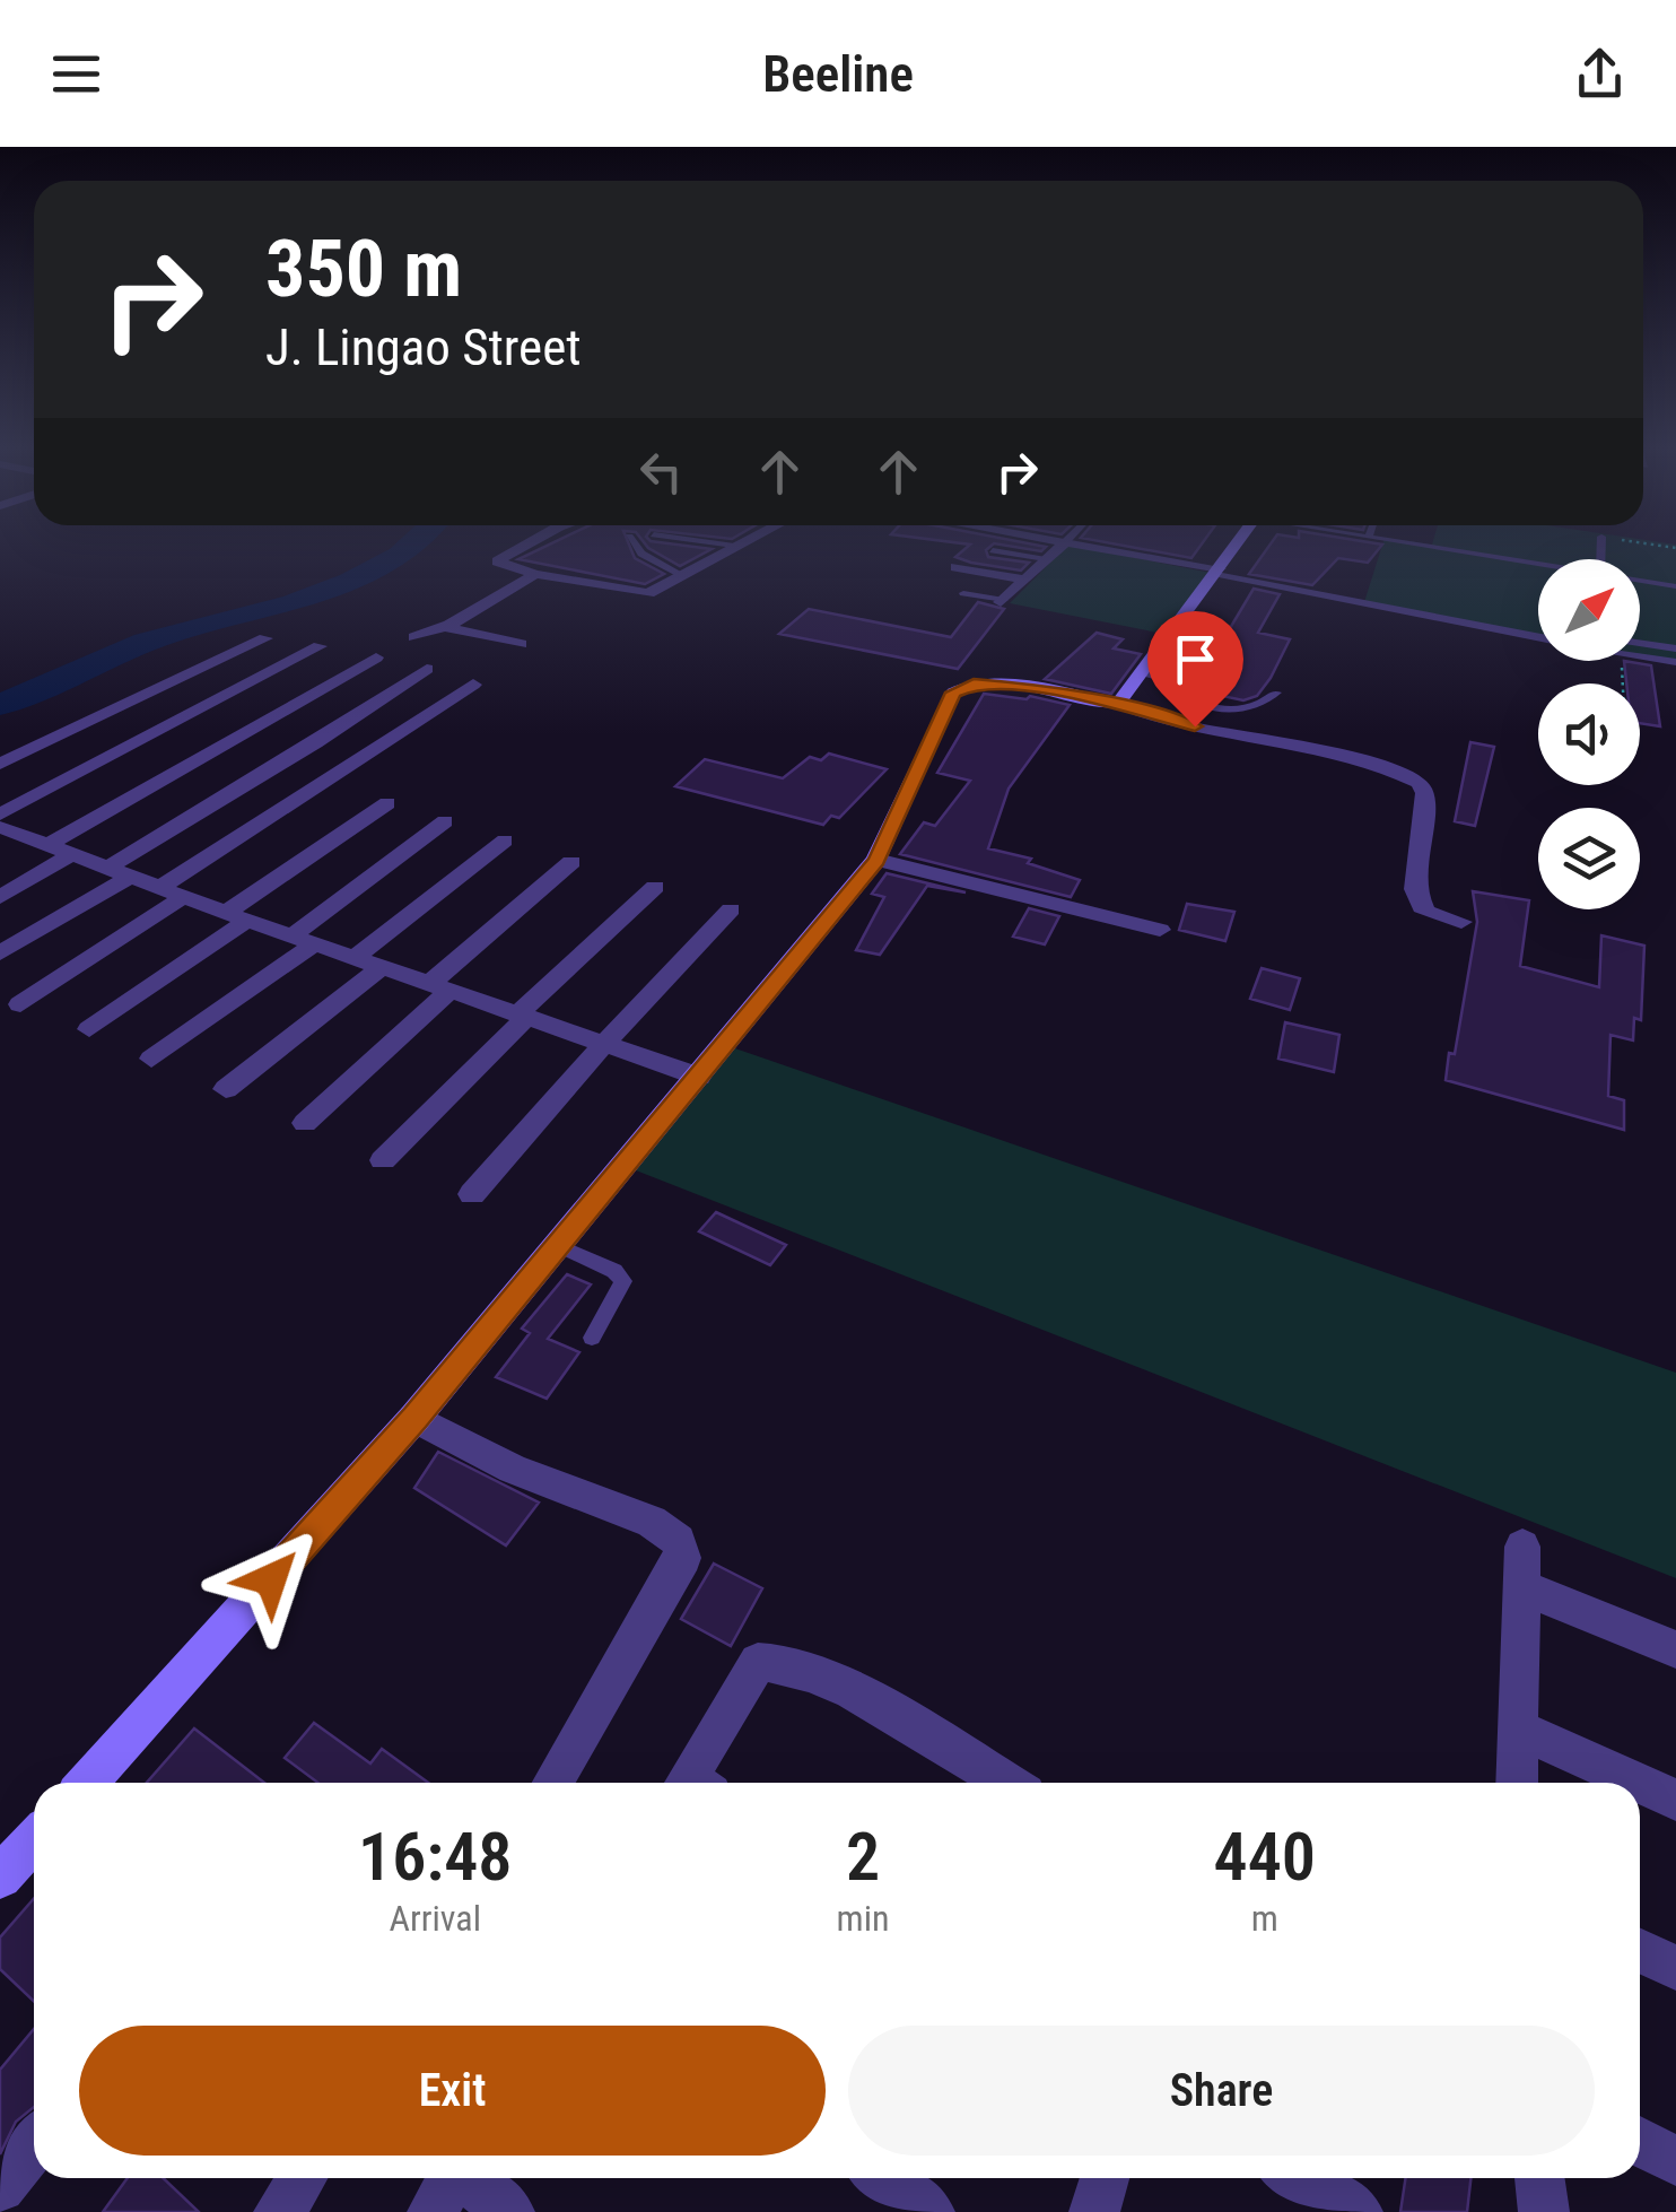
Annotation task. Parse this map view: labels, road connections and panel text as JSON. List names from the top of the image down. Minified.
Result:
{"north":"top right","page":{"header":"Beeline","turn":["350 m","J. Lingao Street"],"eta":["16:48","Arrival","2","min","440","m"],"buttons":["Exit","Share"]}}
